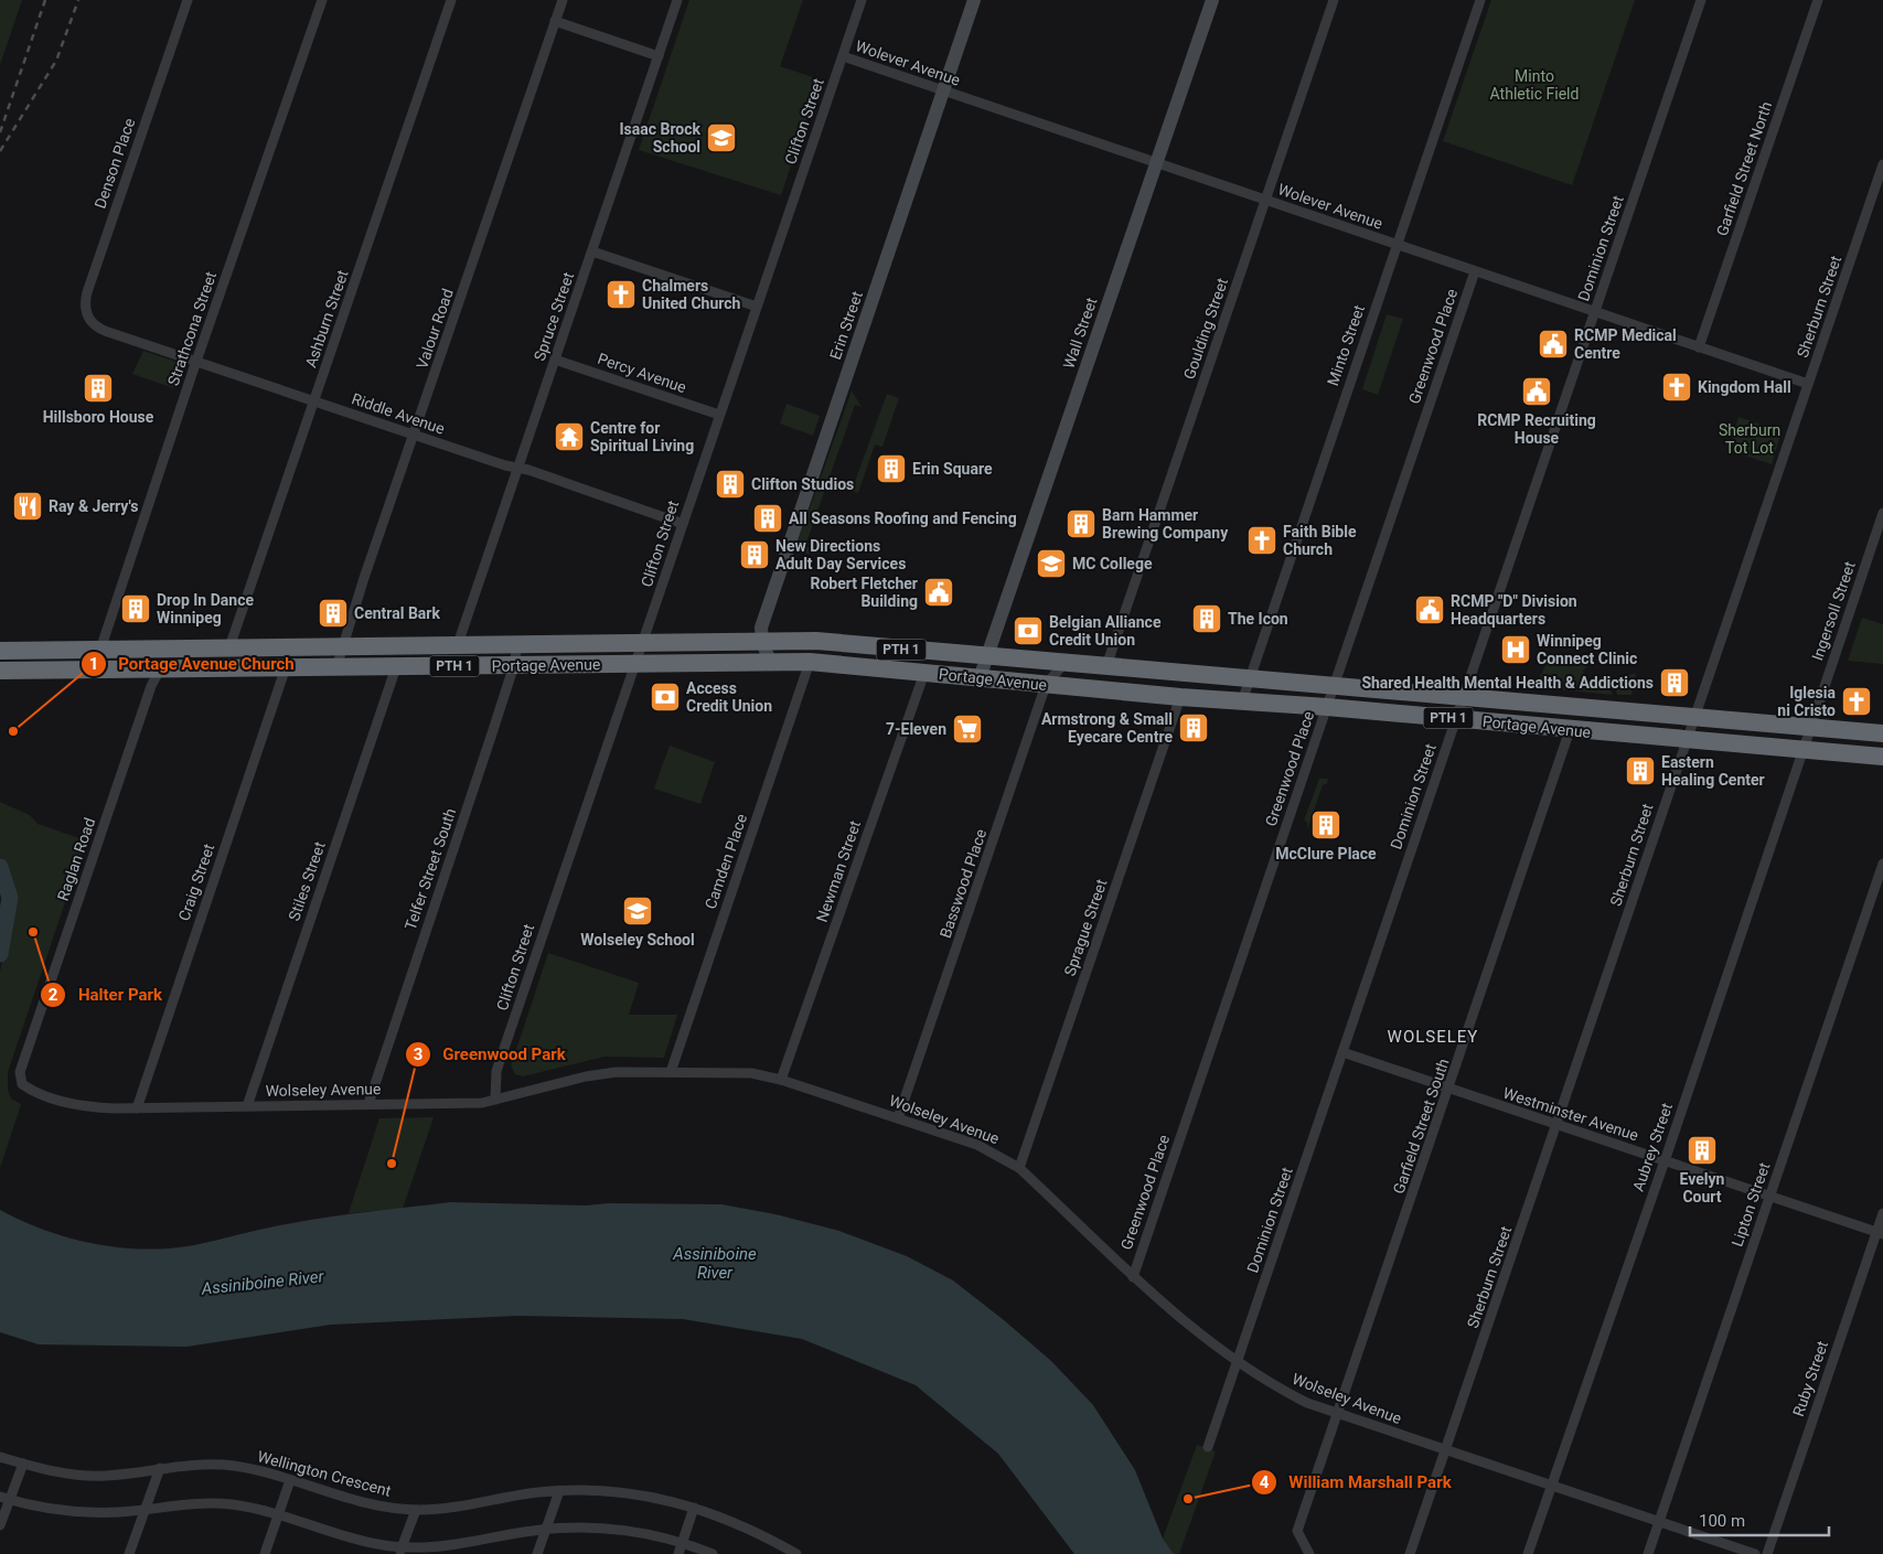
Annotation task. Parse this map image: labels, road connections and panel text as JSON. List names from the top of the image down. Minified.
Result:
{"streets":{"highway":["PTH 1","Portage Avenue"],"main road":["Erin Street","Wall Street"],"street":["Wolever Avenue","Clifton Street","Denson Place","Garfield Street North","Dominion Street","Sherburn Street","Spruce Street","Ashburn Street","Strathcona Street","Valour Road","Goulding Street","Minto Street","Greenwood Place","Percy Avenue","Riddle Avenue","Ingersoll Street","Raglan Road","Camden Place","Telfer Street South","Newman Street","Stiles Street","Craig Street","Basswood Place","Sprague Street","Wolseley Avenue","Westminster Avenue","Garfield Street South","Aubrey Street","Lipton Street","Ruby Street","Wellington Crescent"]},"crossings":[["Wolever Avenue","Clifton Street"],["Wolever Avenue","Garfield Street North"],["Wolever Avenue","Dominion Street"],["Wolever Avenue","Sherburn Street"],["Wolever Avenue","Erin Street"],["Wolever Avenue","Goulding Street"],["Wolever Avenue","Wall Street"],["Wolever Avenue","Minto Street"],["Wolever Avenue","Greenwood Place"],["Clifton Street","Percy Avenue"],["Clifton Street","Riddle Avenue"],["Clifton Street","Portage Avenue"],["Clifton Street","Wolseley Avenue"],["Denson Place","Riddle Avenue"],["Dominion Street","Portage Avenue"],["Dominion Street","Wolseley Avenue"],["Dominion Street","Westminster Avenue"],["Sherburn Street","Portage Avenue"],["Sherburn Street","Wolseley Avenue"],["Sherburn Street","Westminster Avenue"],["Spruce Street","Percy Avenue"],["Spruce Street","Riddle Avenue"],["Spruce Street","Portage Avenue"],["Ashburn Street","Riddle Avenue"],["Ashburn Street","Portage Avenue"],["Erin Street","Portage Avenue"],["Strathcona Street","Riddle Avenue"],["Strathcona Street","Portage Avenue"],["Valour Road","Riddle Avenue"],["Valour Road","Portage Avenue"],["Goulding Street","Portage Avenue"],["Wall Street","Portage Avenue"],["Minto Street","Portage Avenue"],["Greenwood Place","Portage Avenue"],["Greenwood Place","Wolseley Avenue"],["Ingersoll Street","Portage Avenue"],["Ingersoll Street","Aubrey Street"],["Portage Avenue","Raglan Road"],["Portage Avenue","Camden Place"],["Portage Avenue","Telfer Street South"],["Portage Avenue","Newman Street"],["Portage Avenue","Stiles Street"],["Portage Avenue","Craig Street"],["Portage Avenue","Basswood Place"],["Portage Avenue","Sprague Street"],["Portage Avenue","Garfield Street South"],["Portage Avenue","Aubrey Street"],["Raglan Road","Wolseley Avenue"],["Camden Place","Wolseley Avenue"],["Telfer Street South","Wolseley Avenue"],["Newman Street","Wolseley Avenue"],["Stiles Street","Wolseley Avenue"],["Craig Street","Wolseley Avenue"],["Basswood Place","Wolseley Avenue"],["Sprague Street","Wolseley Avenue"],["Wolseley Avenue","Garfield Street South"],["Wolseley Avenue","Aubrey Street"],["Wolseley Avenue","Lipton Street"],["Westminster Avenue","Garfield Street South"],["Westminster Avenue","Aubrey Street"],["Westminster Avenue","Lipton Street"],["Westminster Avenue","Ruby Street"]],"districts":["WOLSELEY"],"water":["Assiniboine River"],"parks":["Minto Athletic Field","Sherburn Tot Lot"],"places":{"school or university":["Isaac Brock School","MC College","Wolseley School"],"church":["Chalmers United Church","Kingdom Hall","Faith Bible Church","Iglesia ni Cristo"],"public building":["RCMP Medical Centre","RCMP Recruiting House","Robert Fletcher Building","RCMP \"D\" Division Headquarters"],"building":["Hillsboro House","Erin Square","Clifton Studios","All Seasons Roofing and Fencing","Barn Hammer Brewing Company","New Directions Adult Day Services","Drop In Dance Winnipeg","Central Bark","The Icon","Shared Health Mental Health & Addictions","Armstrong & Small Eyecare Centre","Eastern Healing Center","McClure Place","Evelyn Court"],"temple":["Centre for Spiritual Living"],"restaurant":["Ray & Jerry's"],"bank":["Belgian Alliance Credit Union","Access Credit Union"],"hospital":["Winnipeg Connect Clinic"],"supermarket":["7-Eleven"],"other":["Portage Avenue Church","Halter Park","Greenwood Park","William Marshall Park"]},"scale_bar":"100 m"}
